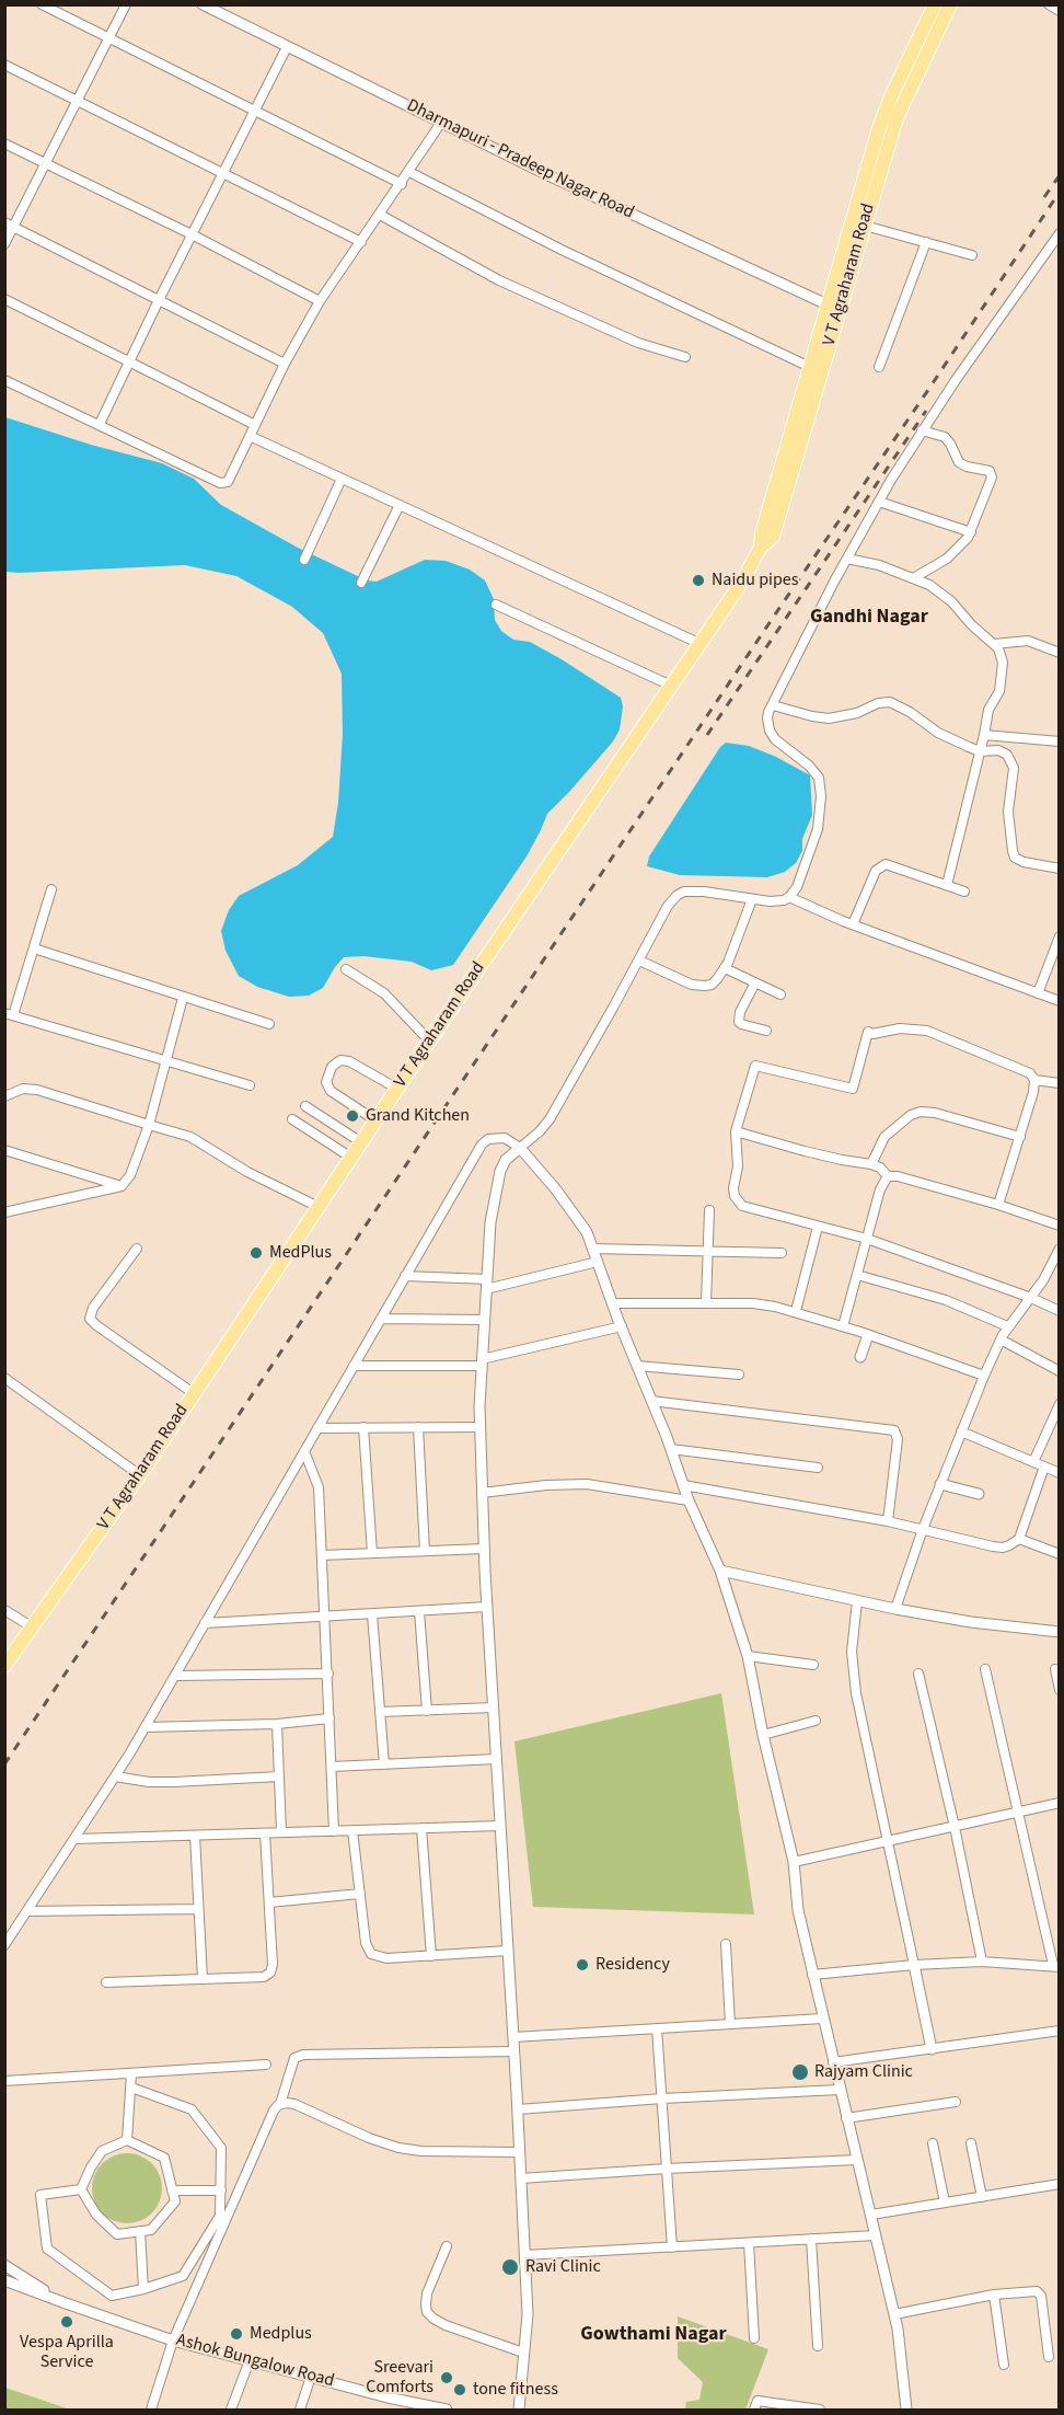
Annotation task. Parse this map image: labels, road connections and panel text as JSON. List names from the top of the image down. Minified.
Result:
{"streets":{"main road":["V T Agraharam Road"],"street":["Dharmapuri - Pradeep Nagar Road","Ashok Bungalow Road"]},"crossings":[["Dharmapuri - Pradeep Nagar Road","V T Agraharam Road"]],"districts":["Gandhi Nagar","Gowthami Nagar"],"places":["Naidu pipes","Grand Kitchen","MedPlus","Residency","Rajyam Clinic","Ravi Clinic","Vespa Aprilla Service","Medplus","Sreevari Comforts","tone fitness"]}
